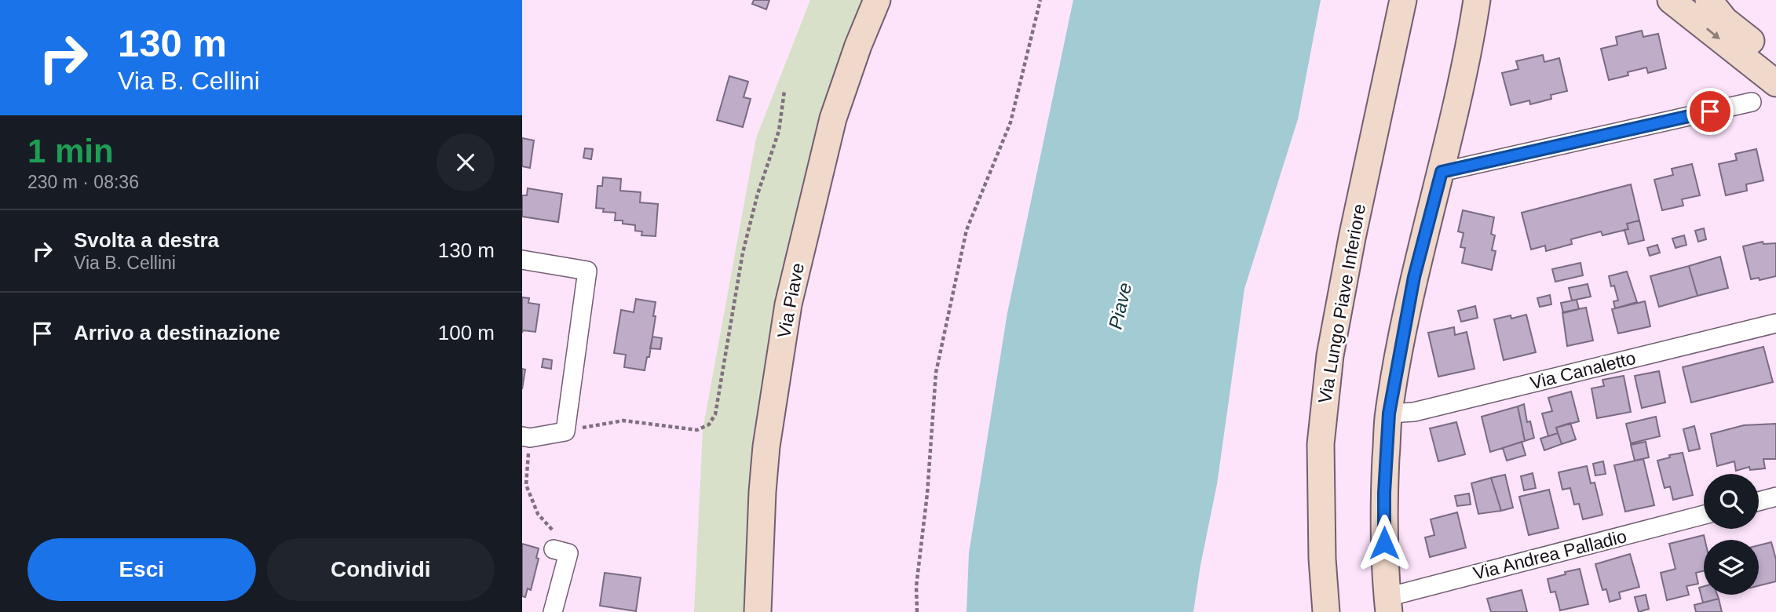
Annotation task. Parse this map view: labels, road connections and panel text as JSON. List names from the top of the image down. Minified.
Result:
{"streets":{"main road":["Via Piave","Via Lungo Piave Inferiore"],"street":["Via Canaletto","Via Andrea Palladio"]},"water":["Piave"],"page":{"turn":["130 m","Via B. Cellini"],"heading":["1 min","230 m · 08:36"],"list":[{"name":"Svolta a destra","note":"Via B. Cellini","value":"130 m"},{"name":"Arrivo a destinazione","value":"100 m"}],"buttons":["Esci","Condividi"]}}
